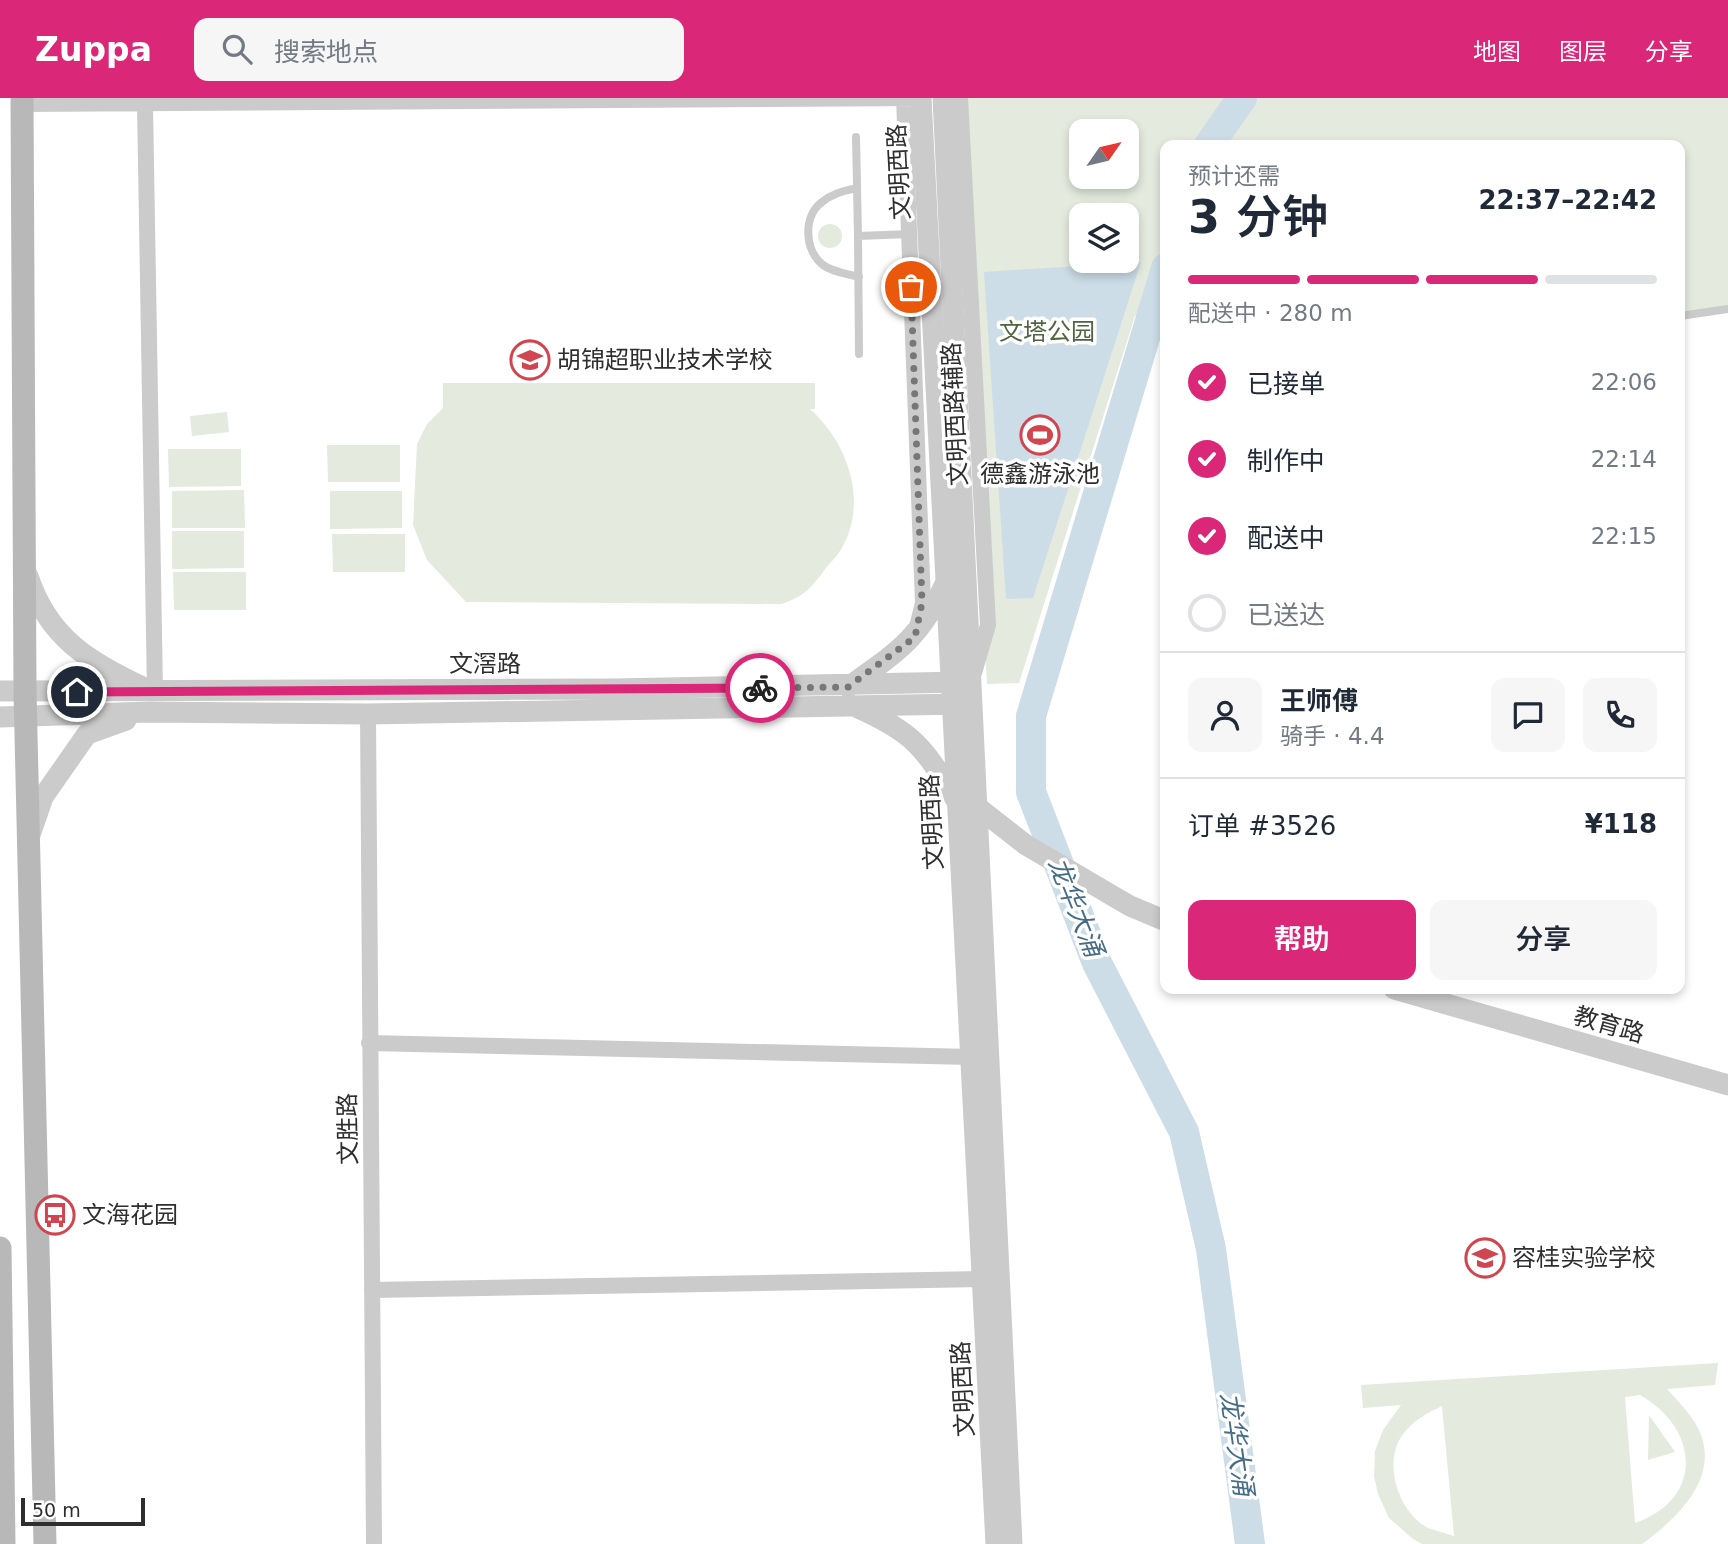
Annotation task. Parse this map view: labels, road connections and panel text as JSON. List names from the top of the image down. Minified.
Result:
{"streets":{"street":["文明西路","文明西路辅路","文滘路","教育路","文胜路"]},"crossings":[["文明西路","文明西路辅路"],["文明西路","文滘路"],["文明西路辅路","文滘路"],["文滘路","文胜路"]],"water":["龙华大涌"],"parks":["文塔公园"],"places":{"school or university":["胡锦超职业技术学校","容桂实验学校"],"sports":["德鑫游泳池"],"bus stop":["文海花园"]},"scale_bar":"50 m","north":"top right","page":{"header":"Zuppa","search":"搜索地点","nav":["地图","图层","分享"],"heading":["3 分钟","预计还需","22:37–22:42"],"panel":["王师傅","骑手 · 4.4","订单 #3526","¥118"],"bar":"配送中 · 280 m","list":[["已接单","22:06"],["制作中","22:14"],["配送中","22:15"],"已送达"],"buttons":["帮助","分享"],"scale":"50 m"}}
